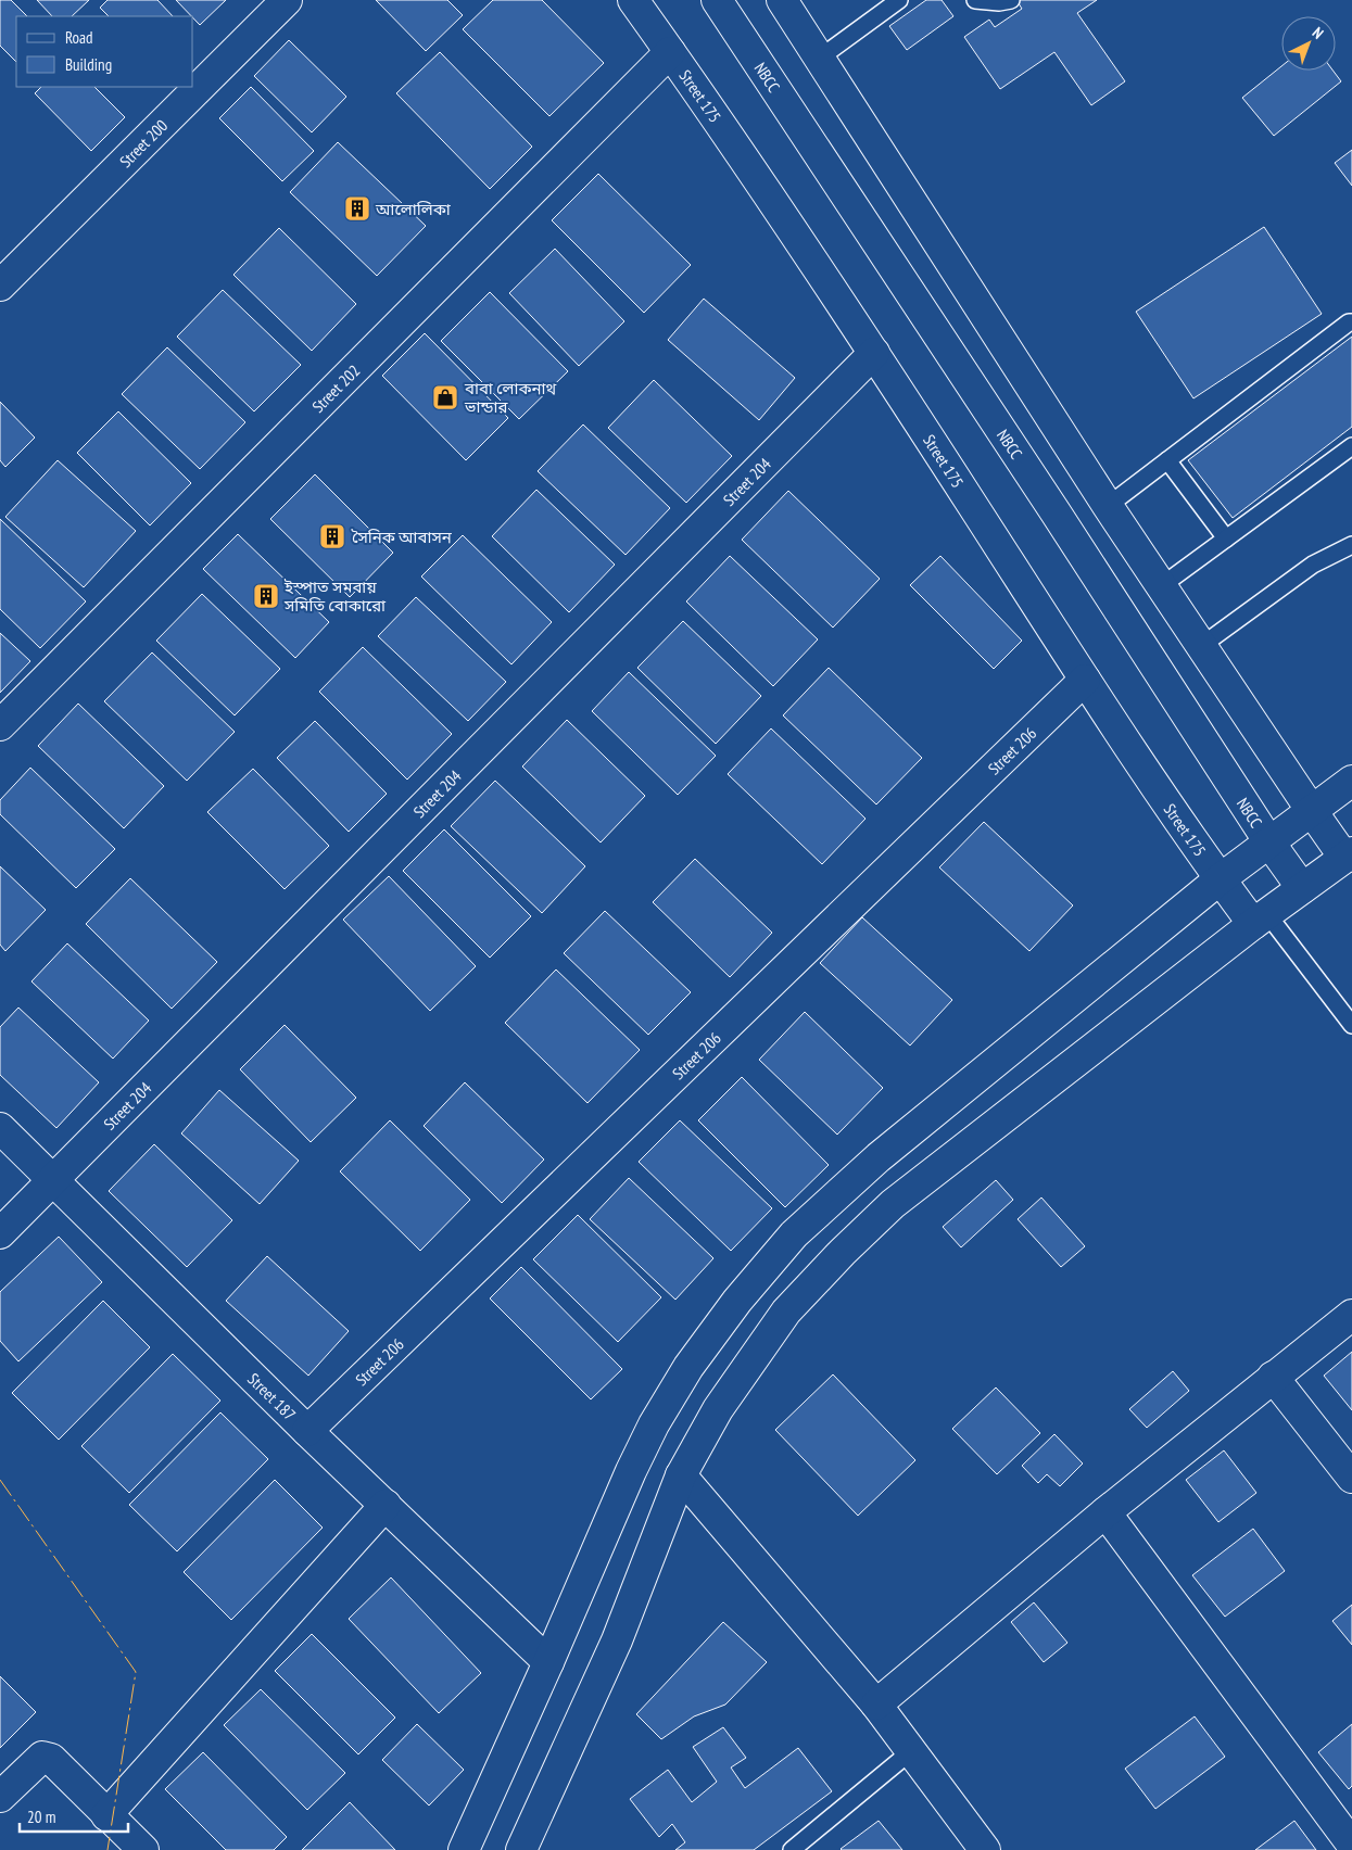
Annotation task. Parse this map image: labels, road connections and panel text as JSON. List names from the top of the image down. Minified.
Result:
{"streets":{"street":["NBCC","Street 175","Street 200","Street 202","Street 204","Street 206","Street 187"]},"crossings":[["Street 175","Street 202"],["Street 175","Street 204"],["Street 175","Street 206"],["Street 204","Street 187"],["Street 206","Street 187"]],"places":{"building":["আলোলিকা","সৈনিক আবাসন","ইস্পাত সমবায় সমিতি বোকারো"],"shop":["বাবা লোকনাথ ভান্ডার"]},"legend":["Road","Building"],"scale_bar":"20 m","north":"top right"}
